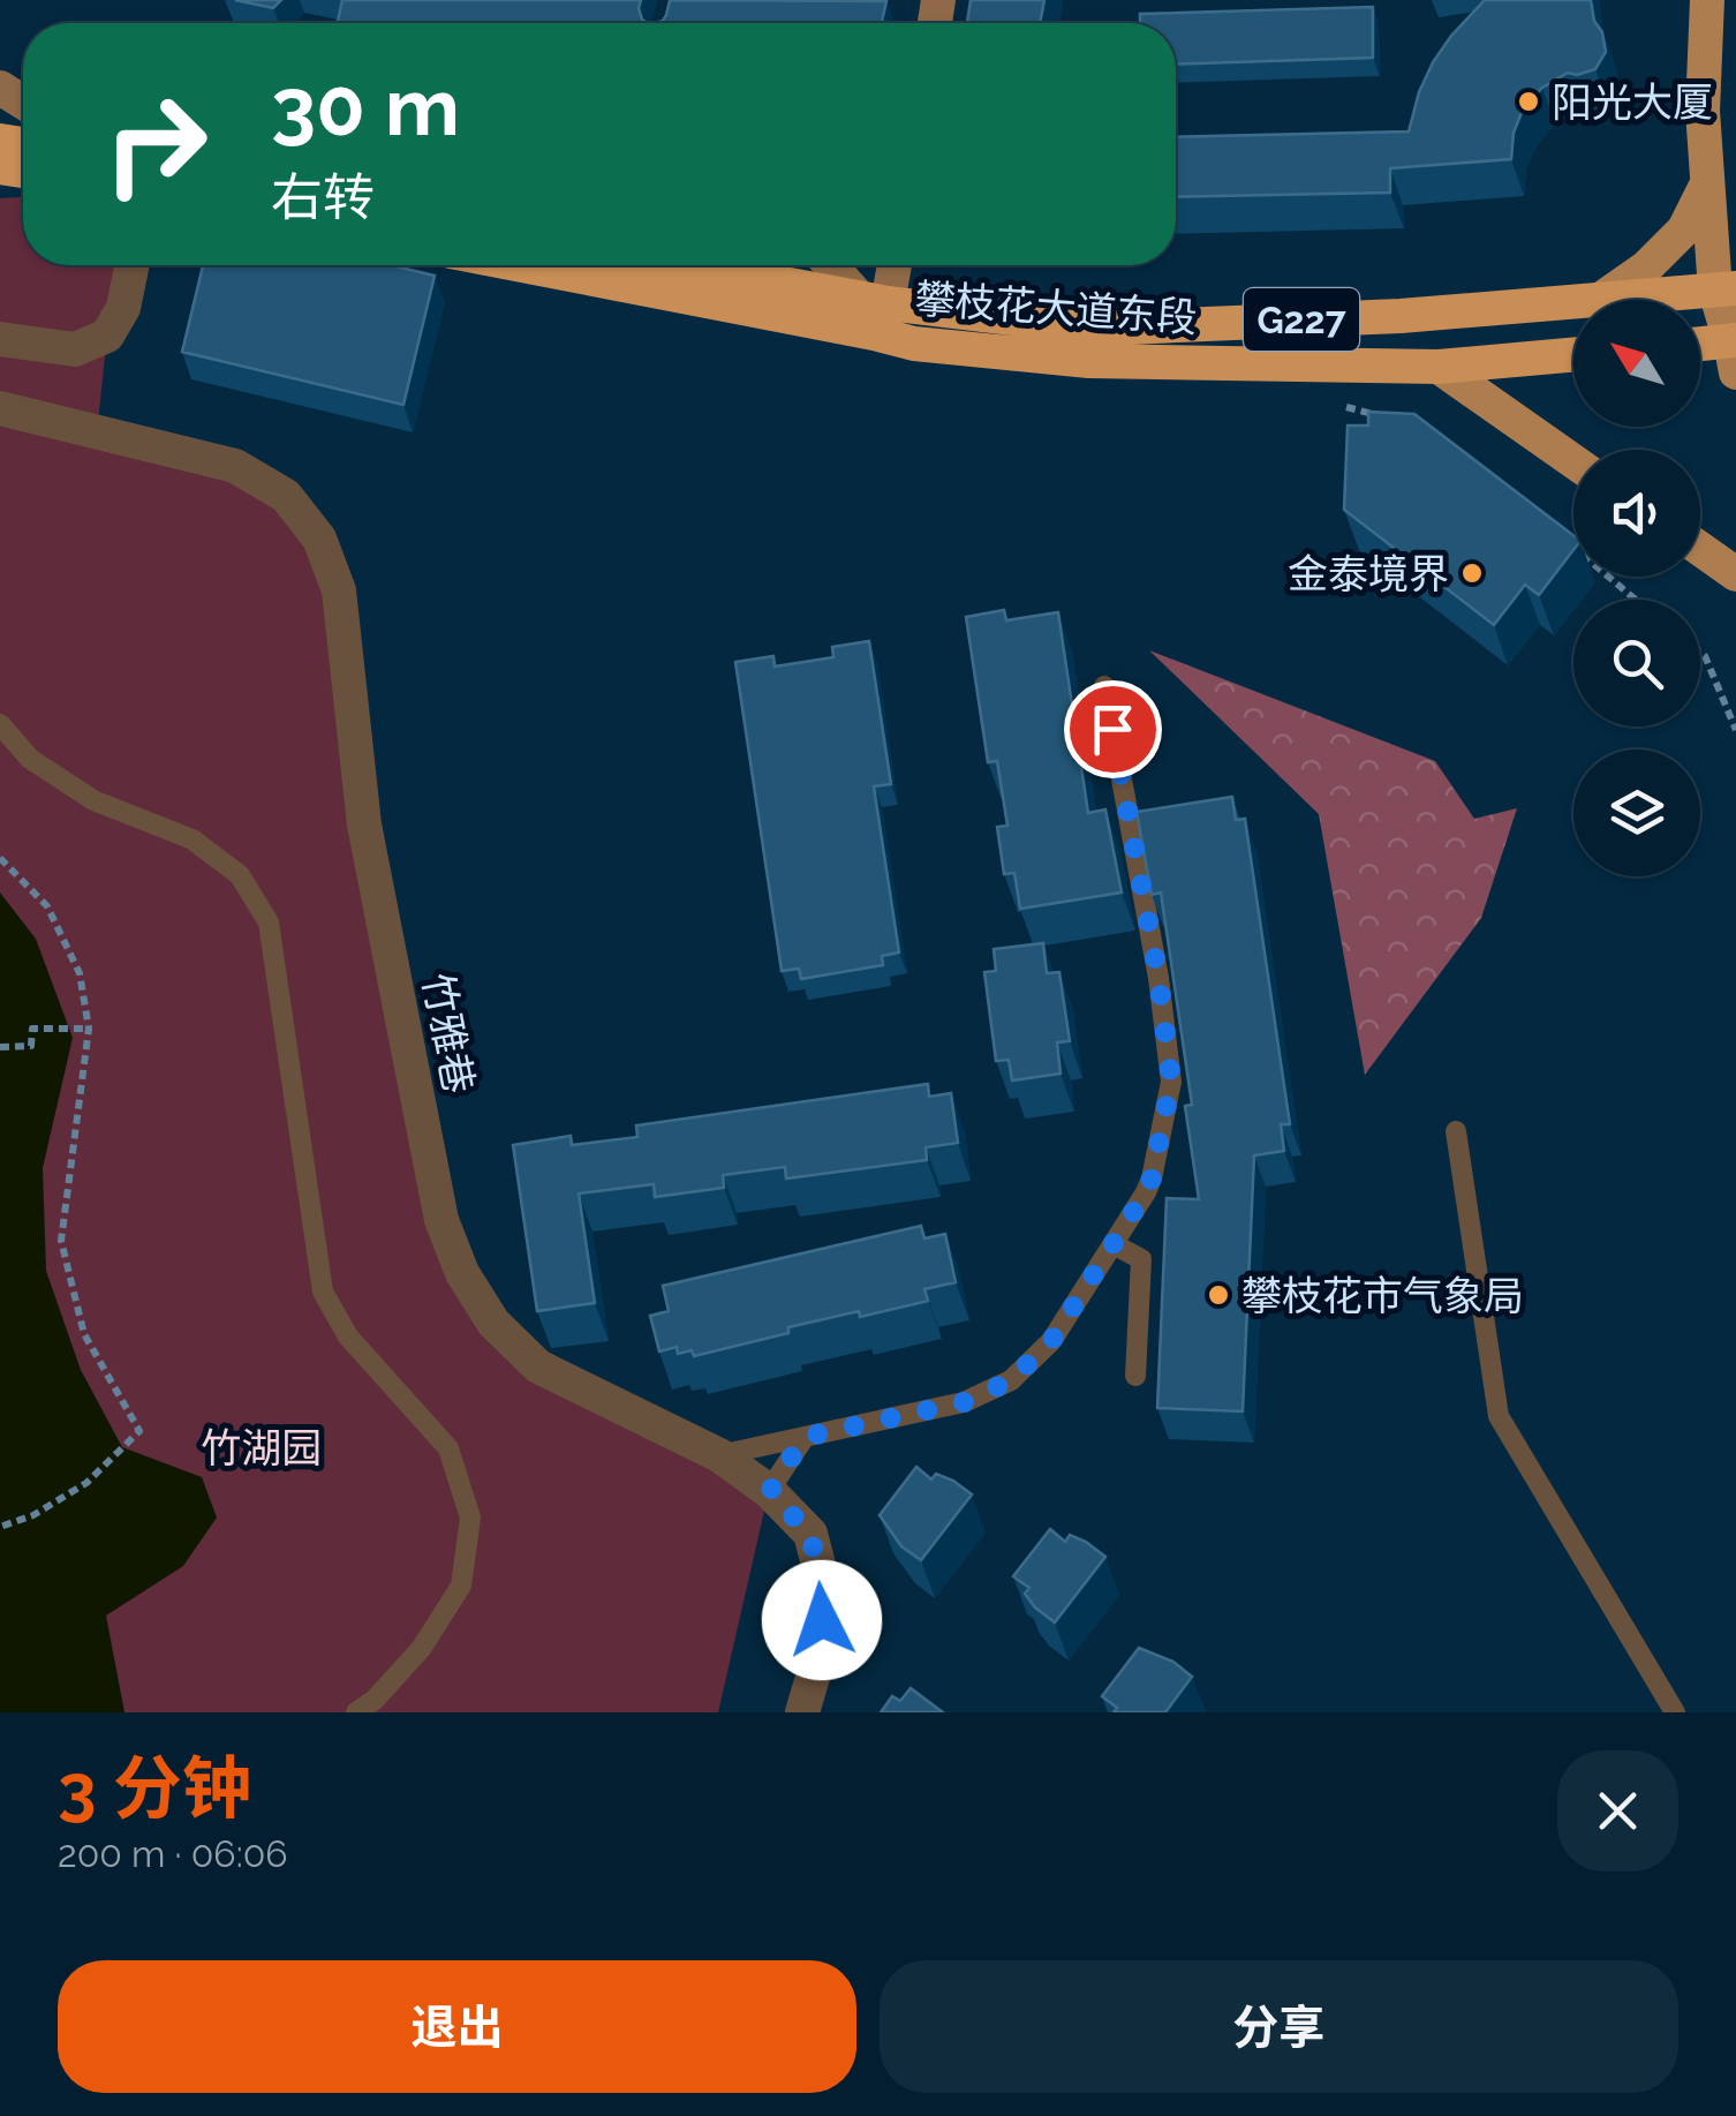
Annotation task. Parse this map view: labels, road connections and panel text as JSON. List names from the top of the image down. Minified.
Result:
{"streets":{"highway":["攀枝花大道东段","G227"],"street":["竹雅巷"]},"parks":["竹湖园"],"places":["阳光大厦","金泰境界","攀枝花市气象局"],"north":"top left","page":{"turn":["30 m","右转"],"heading":["3 分钟","200 m · 06:06"],"buttons":["退出","分享"]}}
